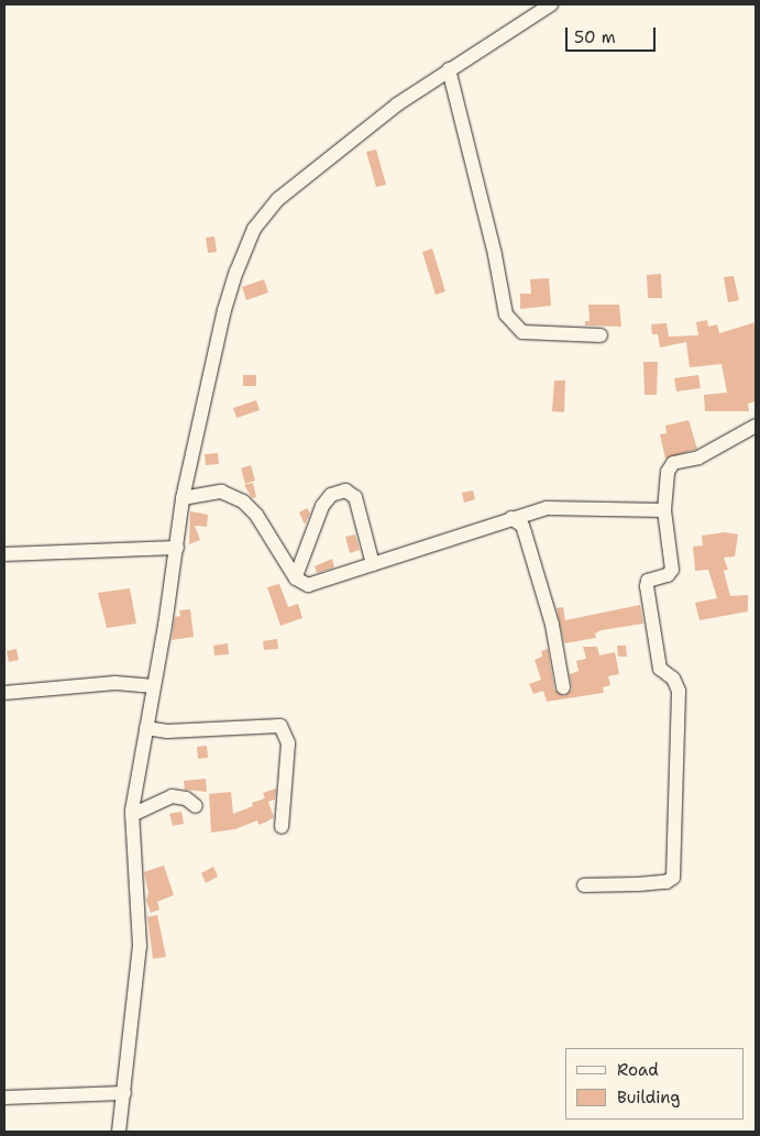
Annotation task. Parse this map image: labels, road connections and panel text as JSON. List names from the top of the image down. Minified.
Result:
{"legend":["Road","Building"],"scale_bar":"50 m"}
